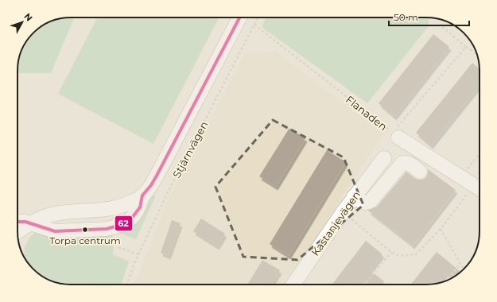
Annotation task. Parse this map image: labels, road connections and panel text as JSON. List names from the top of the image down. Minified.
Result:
{"streets":{"street":["Kastanjevägen"],"path":["Flanaden","Stjärnvägen"]},"crossings":[["Flanaden","Stjärnvägen"]],"places":["Torpa centrum"],"lines":["transit line 62"],"scale_bar":"50 m","north":"top right"}
